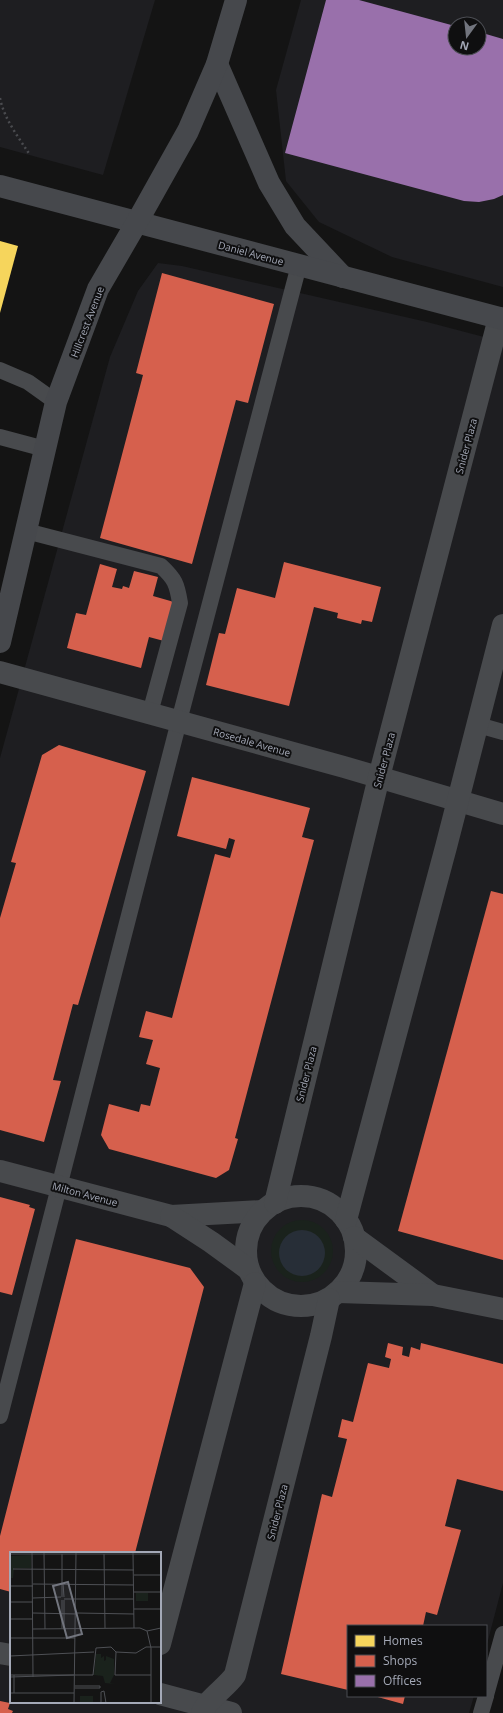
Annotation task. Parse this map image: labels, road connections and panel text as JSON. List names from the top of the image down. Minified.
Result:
{"streets":{"street":["Daniel Avenue","Hillcrest Avenue","Snider Plaza","Rosedale Avenue","Milton Avenue"]},"crossings":[["Daniel Avenue","Hillcrest Avenue"],["Daniel Avenue","Snider Plaza"],["Snider Plaza","Rosedale Avenue"],["Snider Plaza","Milton Avenue"]],"legend":["Homes","Shops","Offices"],"north":"bottom"}
